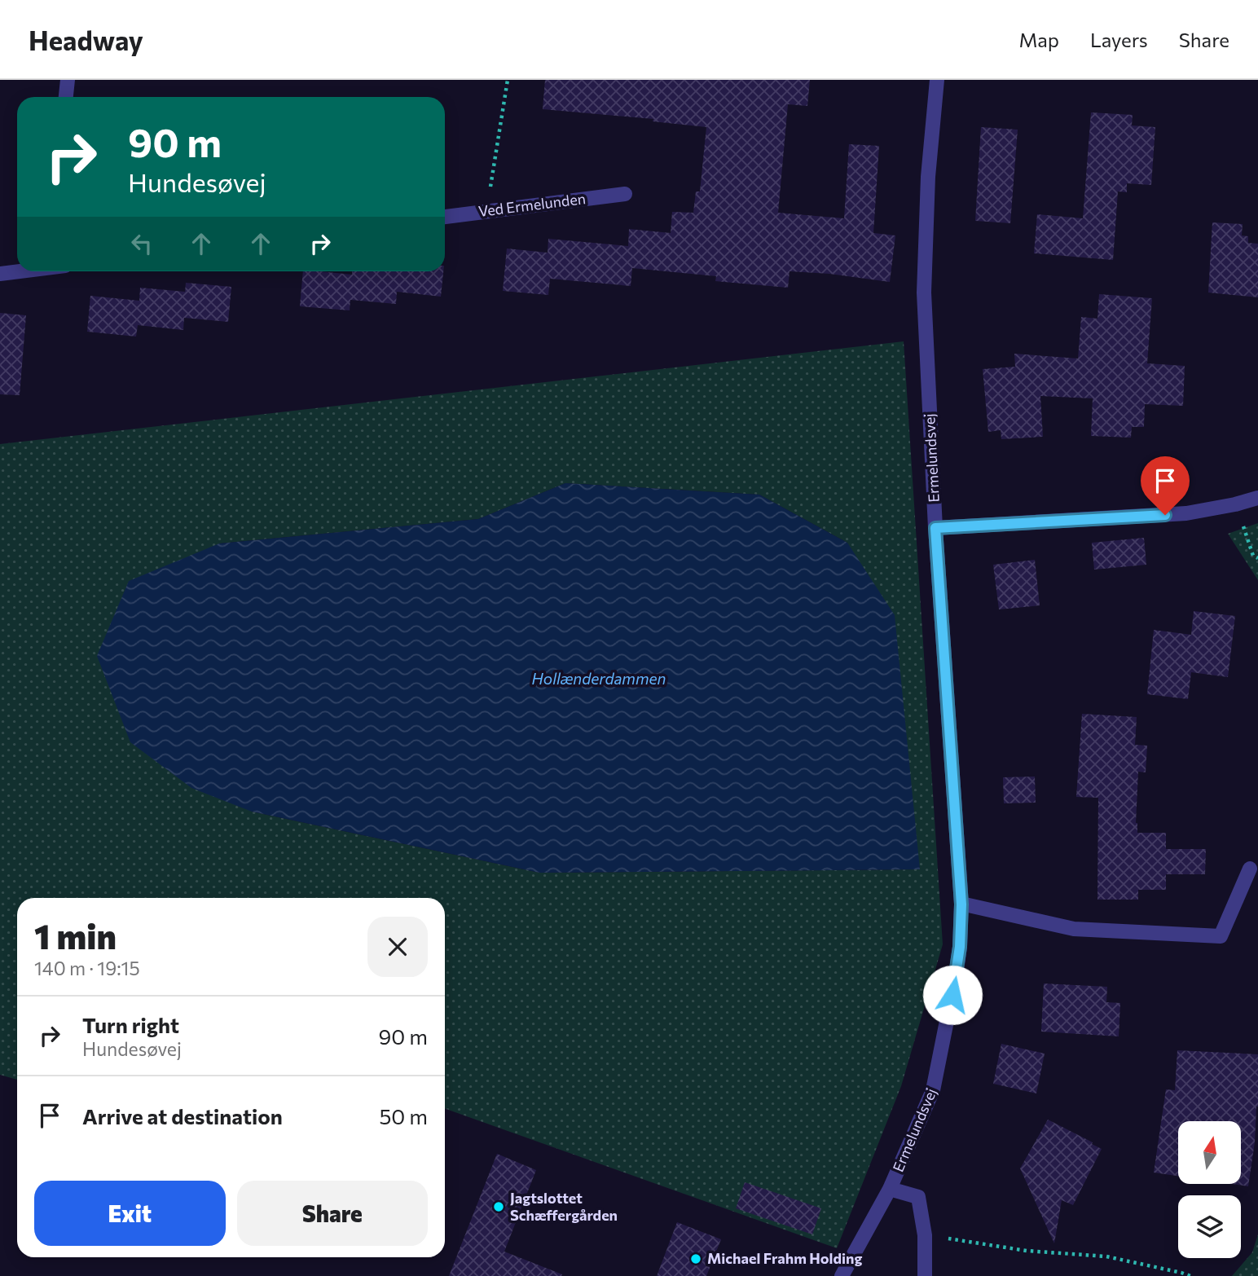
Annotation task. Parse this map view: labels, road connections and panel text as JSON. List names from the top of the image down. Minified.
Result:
{"streets":{"street":["Ved Ermelunden","Ermelundsvej"]},"water":["Hollænderdammen"],"places":["Jagtslottet Schæffergården","Michael Frahm Holding"],"north":"top","page":{"header":"Headway","nav":["Map","Layers","Share"],"turn":["90 m","Hundesøvej"],"heading":["1 min","140 m · 19:15"],"list":[{"name":"Turn right","note":"Hundesøvej","value":"90 m"},{"name":"Arrive at destination","value":"50 m"}],"buttons":["Exit","Share"]}}
